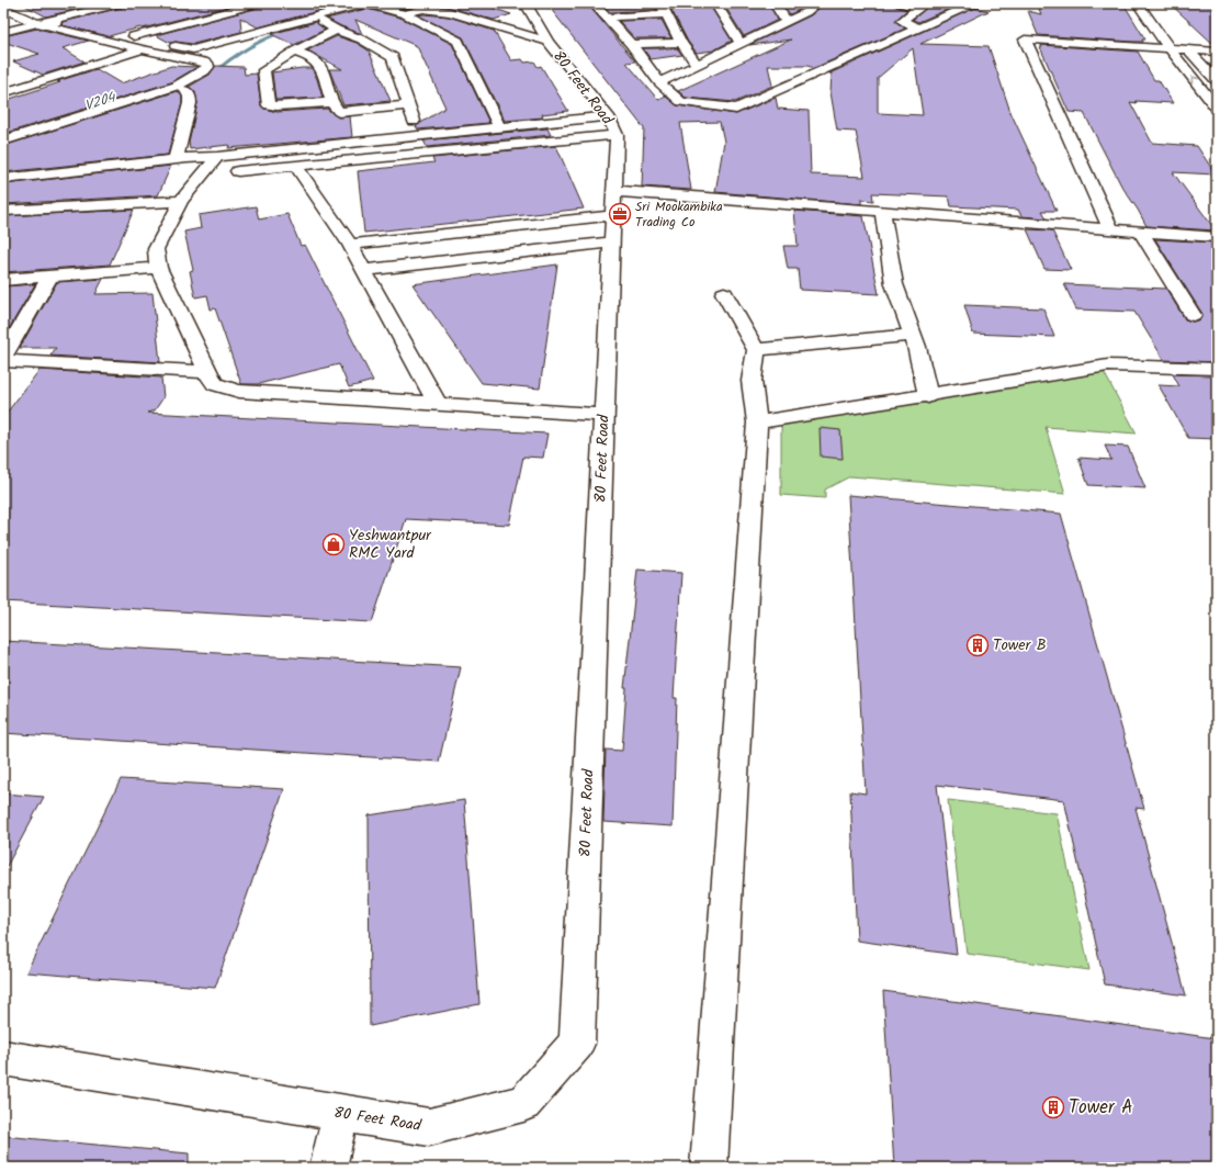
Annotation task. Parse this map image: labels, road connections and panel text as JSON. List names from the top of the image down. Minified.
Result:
{"streets":{"street":["80 Feet Road"]},"water":["V204"],"places":{"office":["Sri Mookambika Trading Co"],"shop":["Yeshwantpur RMC Yard"],"building":["Tower B","Tower A"]}}
